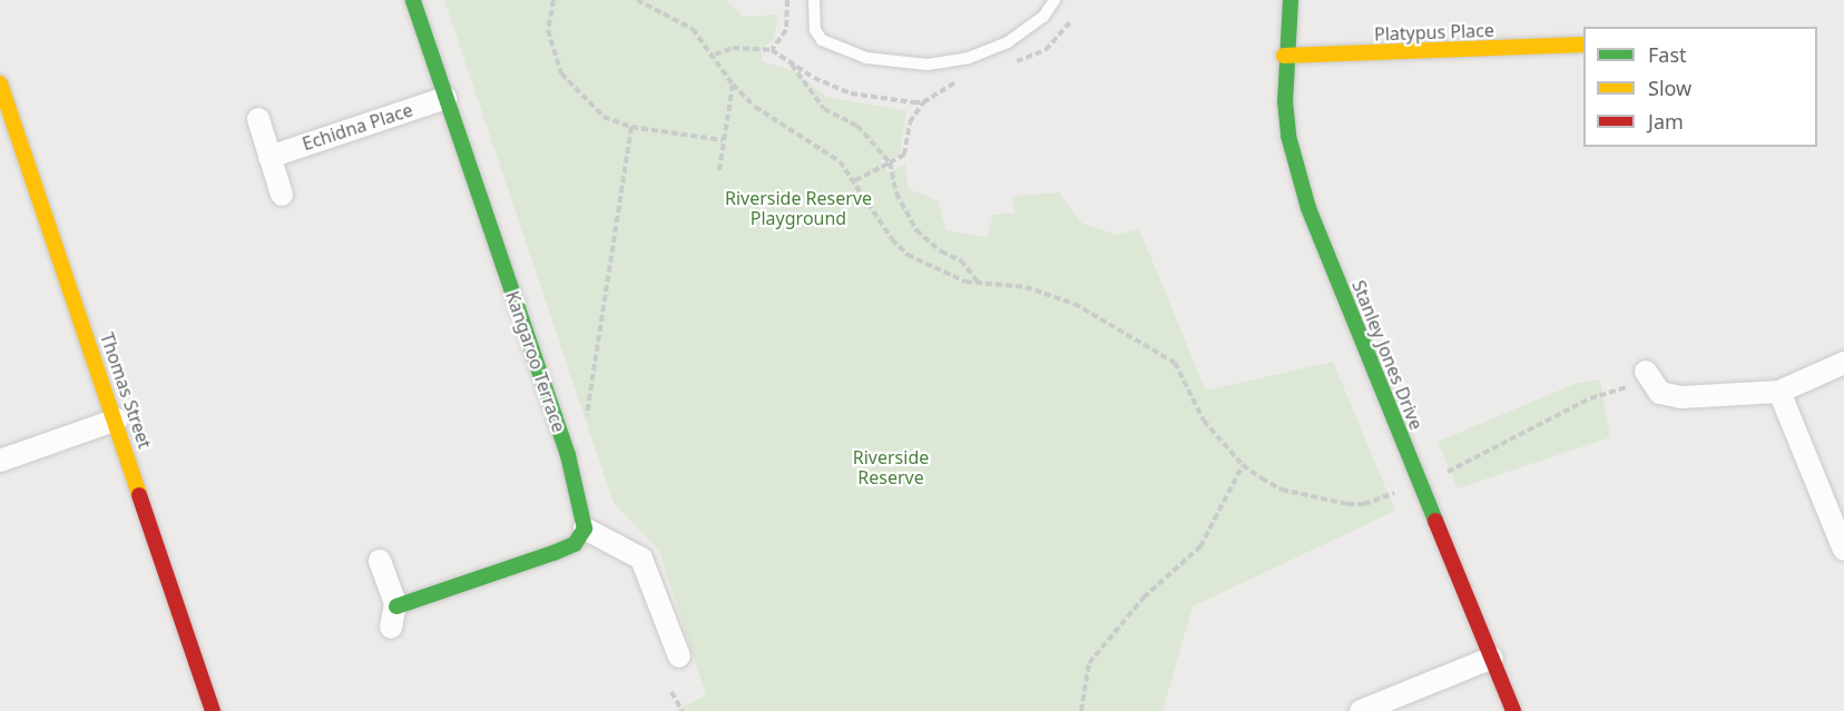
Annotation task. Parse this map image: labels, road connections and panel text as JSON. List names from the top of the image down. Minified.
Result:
{"streets":{"street":["Platypus Place","Echidna Place","Stanley Jones Drive","Kangaroo Terrace","Thomas Street"]},"crossings":[["Platypus Place","Stanley Jones Drive"],["Echidna Place","Kangaroo Terrace"]],"parks":["Riverside Reserve Playground","Riverside Reserve"],"legend":["Fast","Slow","Jam"]}
